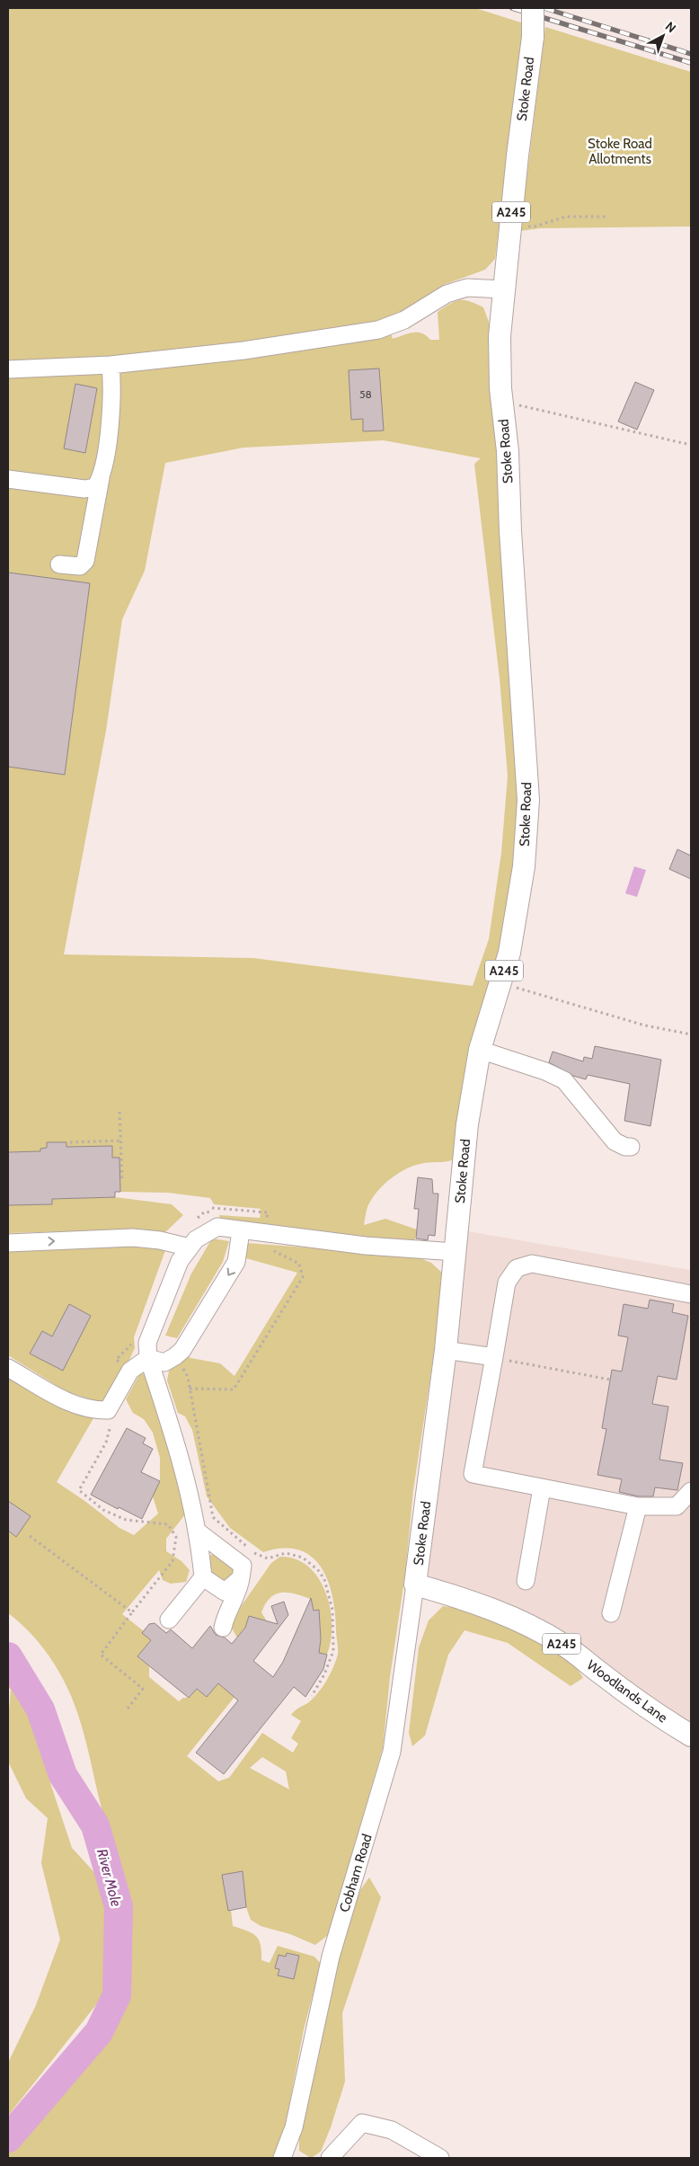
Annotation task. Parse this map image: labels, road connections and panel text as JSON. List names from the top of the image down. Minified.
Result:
{"streets":{"main road":["Stoke Road","A245","Woodlands Lane"],"street":["Cobham Road"]},"crossings":[["Stoke Road","Woodlands Lane"],["Stoke Road","Cobham Road"],["Woodlands Lane","Cobham Road"]],"water":["River Mole"],"parks":["Stoke Road Allotments"],"house_numbers":["58"],"north":"top right"}
